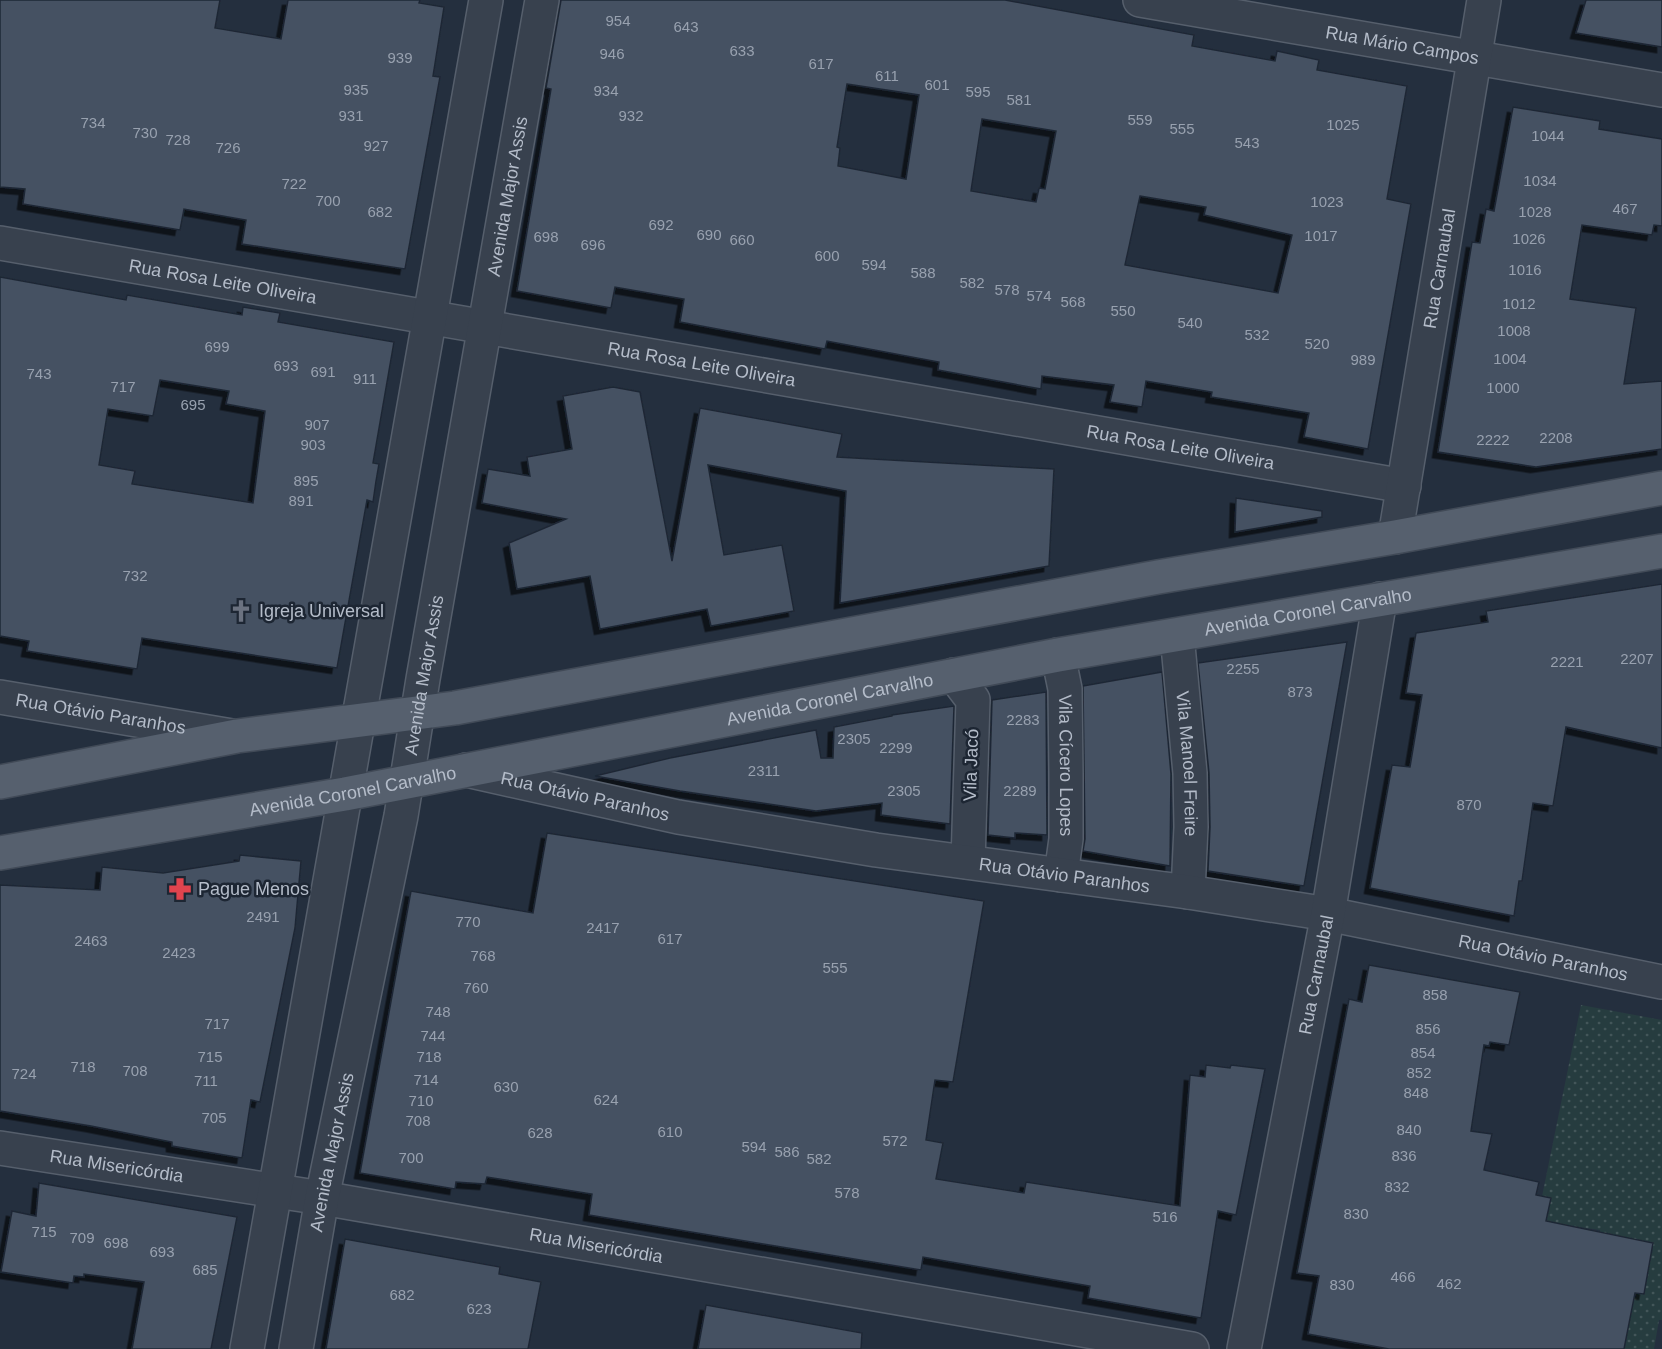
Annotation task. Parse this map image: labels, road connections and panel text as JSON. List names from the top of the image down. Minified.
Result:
{"streets":{"main road":["Avenida Coronel Carvalho"],"street":["Rua Mário Campos","Avenida Major Assis","Rua Carnaubal","Rua Rosa Leite Oliveira","Rua Otávio Paranhos","Vila Manoel Freire","Vila Jacó","Vila Cícero Lopes","Rua Misericórdia"]},"crossings":[["Rua Mário Campos","Rua Carnaubal"],["Avenida Major Assis","Rua Rosa Leite Oliveira"],["Avenida Major Assis","Avenida Coronel Carvalho"],["Avenida Major Assis","Rua Misericórdia"],["Rua Carnaubal","Rua Rosa Leite Oliveira"],["Rua Carnaubal","Avenida Coronel Carvalho"],["Rua Carnaubal","Rua Otávio Paranhos"],["Avenida Coronel Carvalho","Rua Otávio Paranhos"],["Avenida Coronel Carvalho","Vila Manoel Freire"],["Avenida Coronel Carvalho","Vila Jacó"],["Avenida Coronel Carvalho","Vila Cícero Lopes"],["Rua Otávio Paranhos","Vila Manoel Freire"],["Rua Otávio Paranhos","Vila Jacó"],["Rua Otávio Paranhos","Vila Cícero Lopes"]],"places":{"church":["Igreja Universal"],"pharmacy":["Pague Menos"]},"house_numbers":["954","643","633","946","939","617","611","601","935","934","595","581","931","932","559","734","1025","555","730","1044","728","543","927","726","1034","722","700","1023","467","682","1028","692","690","1017","698","1026","660","696","600","594","1016","588","582","578","574","568","1012","550","540","1008","532","520","699","1004","989","693","691","743","911","717","1000","695","907","2208","2222","903","895","891","732","2207","2221","2255","873","2283","2305","2299","2311","2305","2289","870","2491","770","2417","617","2463","2423","768","555","760","858","748","717","856","744","854","715","718","718","708","852","724","714","711","630","848","624","710","705","708","840","610","628","572","594","586","836","700","582","832","578","830","516","715","709","698","693","685","466","462","830","682","623"]}
